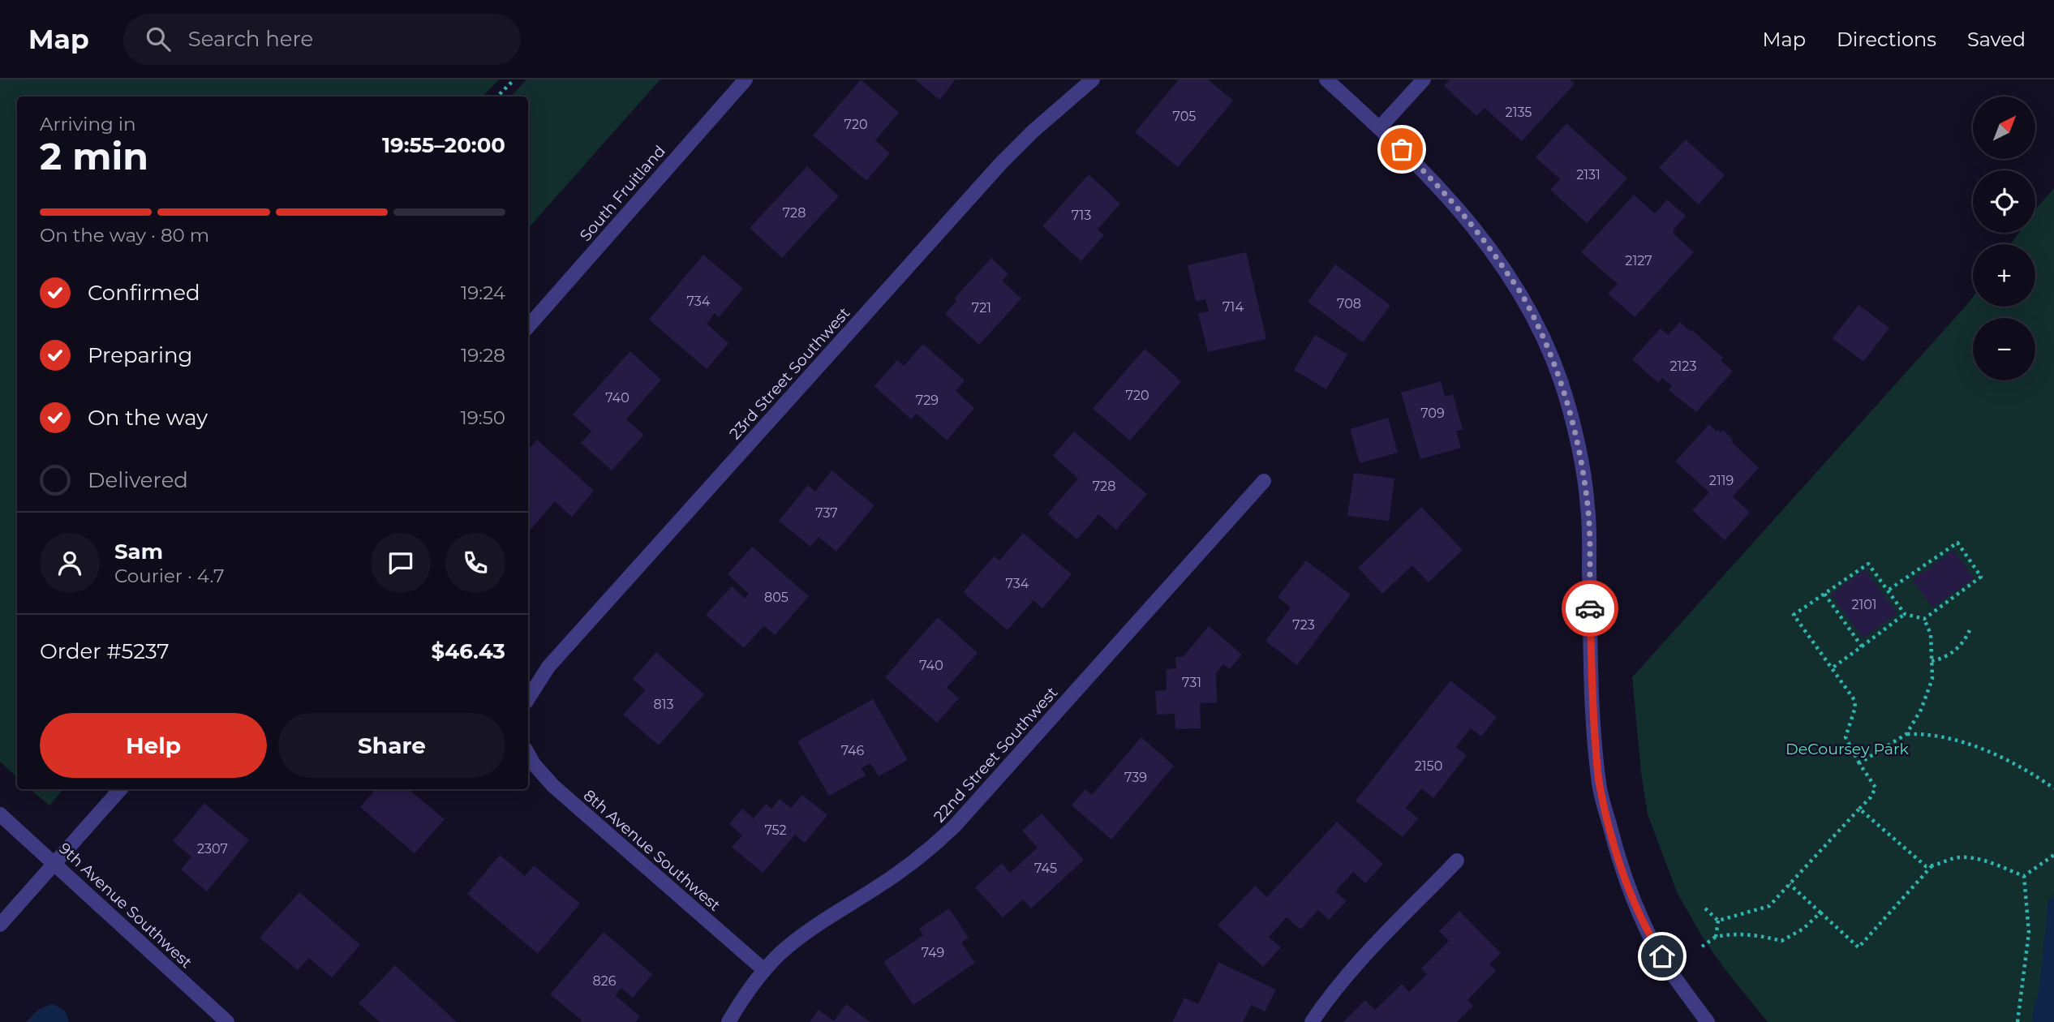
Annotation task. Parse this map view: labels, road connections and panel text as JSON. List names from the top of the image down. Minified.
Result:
{"streets":{"street":["South Fruitland","23rd Street Southwest","22nd Street Southwest","8th Avenue Southwest","9th Avenue Southwest"]},"crossings":[["22nd Street Southwest","8th Avenue Southwest"]],"parks":["DeCoursey Park"],"house_numbers":["2135","705","720","2131","728","713","2127","734","708","714","721","2123","720","740","729","709","2119","728","737","734","805","2101","723","740","731","813","746","2150","739","752","2307","745","749","826"],"north":"top right","page":{"header":"Map","search":"Search here","nav":["Map","Directions","Saved"],"map_buttons":["+","−"],"heading":["2 min","Arriving in","19:55–20:00"],"panel":["Sam","Courier · 4.7","Order #5237","$46.43"],"bar":"On the way · 80 m","list":[["Confirmed","19:24"],["Preparing","19:28"],["On the way","19:50"],"Delivered"],"buttons":["Help","Share"]}}
